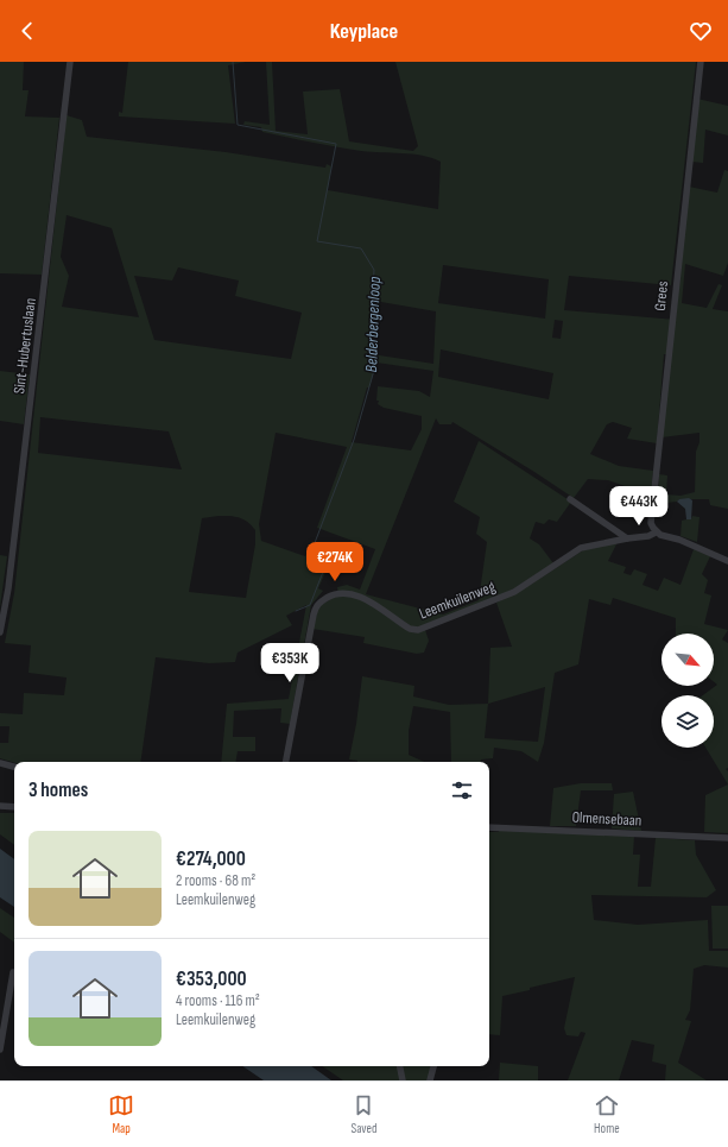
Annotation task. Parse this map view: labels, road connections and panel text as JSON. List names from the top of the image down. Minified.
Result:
{"streets":{"street":["Grees","Sint-Hubertuslaan","Leemkuilenweg","Olmensebaan"]},"crossings":[["Grees","Leemkuilenweg"]],"water":["Belderbergenloop"],"north":"bottom right","page":{"header":"Keyplace","price":["€443K","€274K","€353K"],"heading":"3 homes","list":[{"name":"€274,000","note":"2 rooms · 68 m² · Leemkuilenweg"},{"name":"€353,000","note":"4 rooms · 116 m² · Leemkuilenweg"}],"tabs":["Map","Saved","Home"]}}
